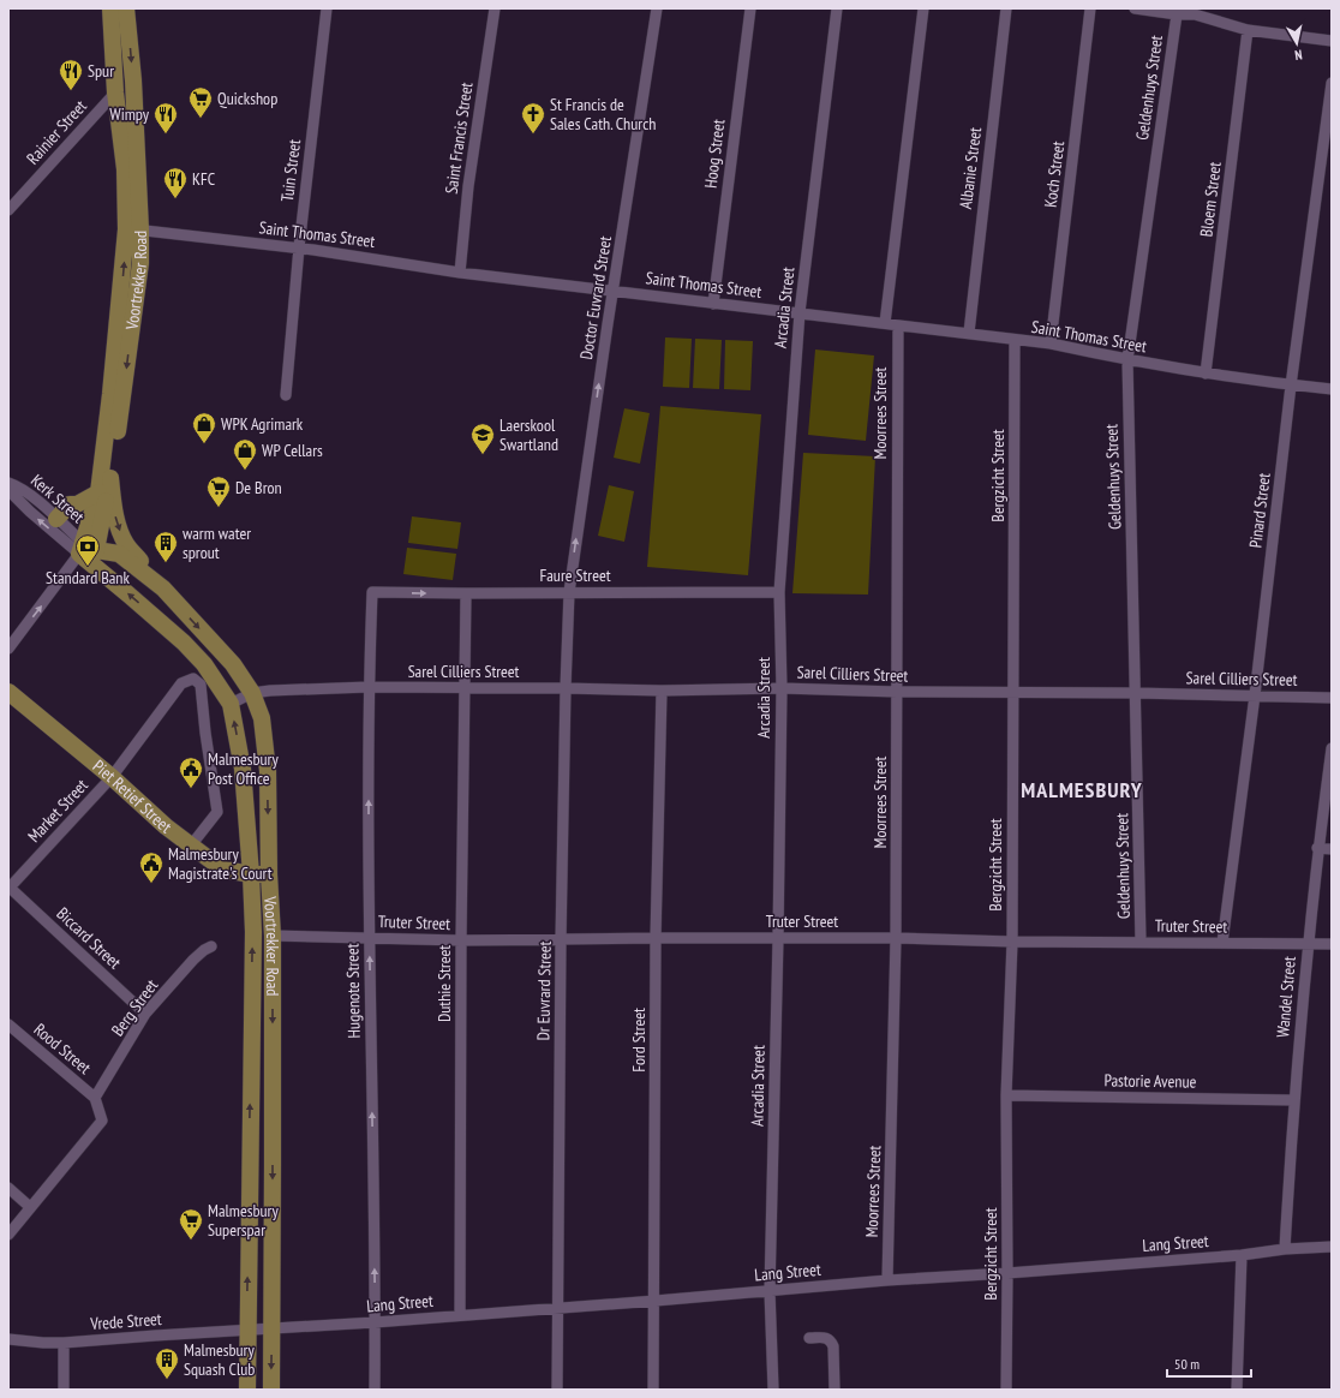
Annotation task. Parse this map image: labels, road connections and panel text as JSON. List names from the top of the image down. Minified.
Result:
{"streets":{"main road":["Voortrekker Road","Piet Retief Street"],"street":["Geldenhuys Street","Rainier Street","Saint Francis Street","Hoog Street","Albanie Street","Tuin Street","Koch Street","Bloem Street","Saint Thomas Street","Doctor Euvrard Street","Arcadia Street","Moorrees Street","Bergzicht Street","Kerk Street","Pinard Street","Faure Street","Sarel Cilliers Street","Market Street","Truter Street","Biccard Street","Duthie Street","Hugenote Street","Dr Euvrard Street","Wandel Street","Berg Street","Ford Street","Rood Street","Pastorie Avenue","Lang Street","Vrede Street"]},"crossings":[["Geldenhuys Street","Saint Thomas Street"],["Geldenhuys Street","Sarel Cilliers Street"],["Geldenhuys Street","Truter Street"],["Rainier Street","Voortrekker Road"],["Saint Francis Street","Saint Thomas Street"],["Hoog Street","Saint Thomas Street"],["Albanie Street","Saint Thomas Street"],["Tuin Street","Saint Thomas Street"],["Koch Street","Saint Thomas Street"],["Bloem Street","Saint Thomas Street"],["Saint Thomas Street","Voortrekker Road"],["Saint Thomas Street","Doctor Euvrard Street"],["Saint Thomas Street","Arcadia Street"],["Saint Thomas Street","Moorrees Street"],["Saint Thomas Street","Bergzicht Street"],["Saint Thomas Street","Pinard Street"],["Voortrekker Road","Kerk Street"],["Voortrekker Road","Sarel Cilliers Street"],["Voortrekker Road","Piet Retief Street"],["Voortrekker Road","Truter Street"],["Voortrekker Road","Lang Street"],["Voortrekker Road","Vrede Street"],["Doctor Euvrard Street","Faure Street"],["Doctor Euvrard Street","Dr Euvrard Street"],["Arcadia Street","Faure Street"],["Arcadia Street","Sarel Cilliers Street"],["Arcadia Street","Truter Street"],["Arcadia Street","Lang Street"],["Moorrees Street","Sarel Cilliers Street"],["Moorrees Street","Truter Street"],["Moorrees Street","Lang Street"],["Bergzicht Street","Sarel Cilliers Street"],["Bergzicht Street","Truter Street"],["Bergzicht Street","Pastorie Avenue"],["Bergzicht Street","Lang Street"],["Pinard Street","Sarel Cilliers Street"],["Pinard Street","Truter Street"],["Faure Street","Duthie Street"],["Faure Street","Hugenote Street"],["Faure Street","Dr Euvrard Street"],["Sarel Cilliers Street","Duthie Street"],["Sarel Cilliers Street","Hugenote Street"],["Sarel Cilliers Street","Dr Euvrard Street"],["Sarel Cilliers Street","Ford Street"],["Piet Retief Street","Market Street"],["Market Street","Biccard Street"],["Truter Street","Duthie Street"],["Truter Street","Hugenote Street"],["Truter Street","Dr Euvrard Street"],["Truter Street","Wandel Street"],["Truter Street","Ford Street"],["Biccard Street","Berg Street"],["Duthie Street","Lang Street"],["Hugenote Street","Lang Street"],["Dr Euvrard Street","Lang Street"],["Wandel Street","Pastorie Avenue"],["Wandel Street","Lang Street"],["Berg Street","Rood Street"],["Ford Street","Lang Street"],["Lang Street","Vrede Street"]],"one_way":["Doctor Euvrard Street","Hugenote Street"],"districts":["MALMESBURY"],"places":{"restaurant":["Spur","Wimpy","KFC"],"supermarket":["Quickshop","De Bron","Malmesbury Superspar"],"church":["St Francis de Sales Cath. Church"],"shop":["WPK Agrimark","WP Cellars"],"school or university":["Laerskool Swartland"],"building":["warm water sprout","Malmesbury Squash Club"],"bank":["Standard Bank"],"public building":["Malmesbury Post Office","Malmesbury Magistrate's Court"]},"scale_bar":"50 m","north":"bottom"}
